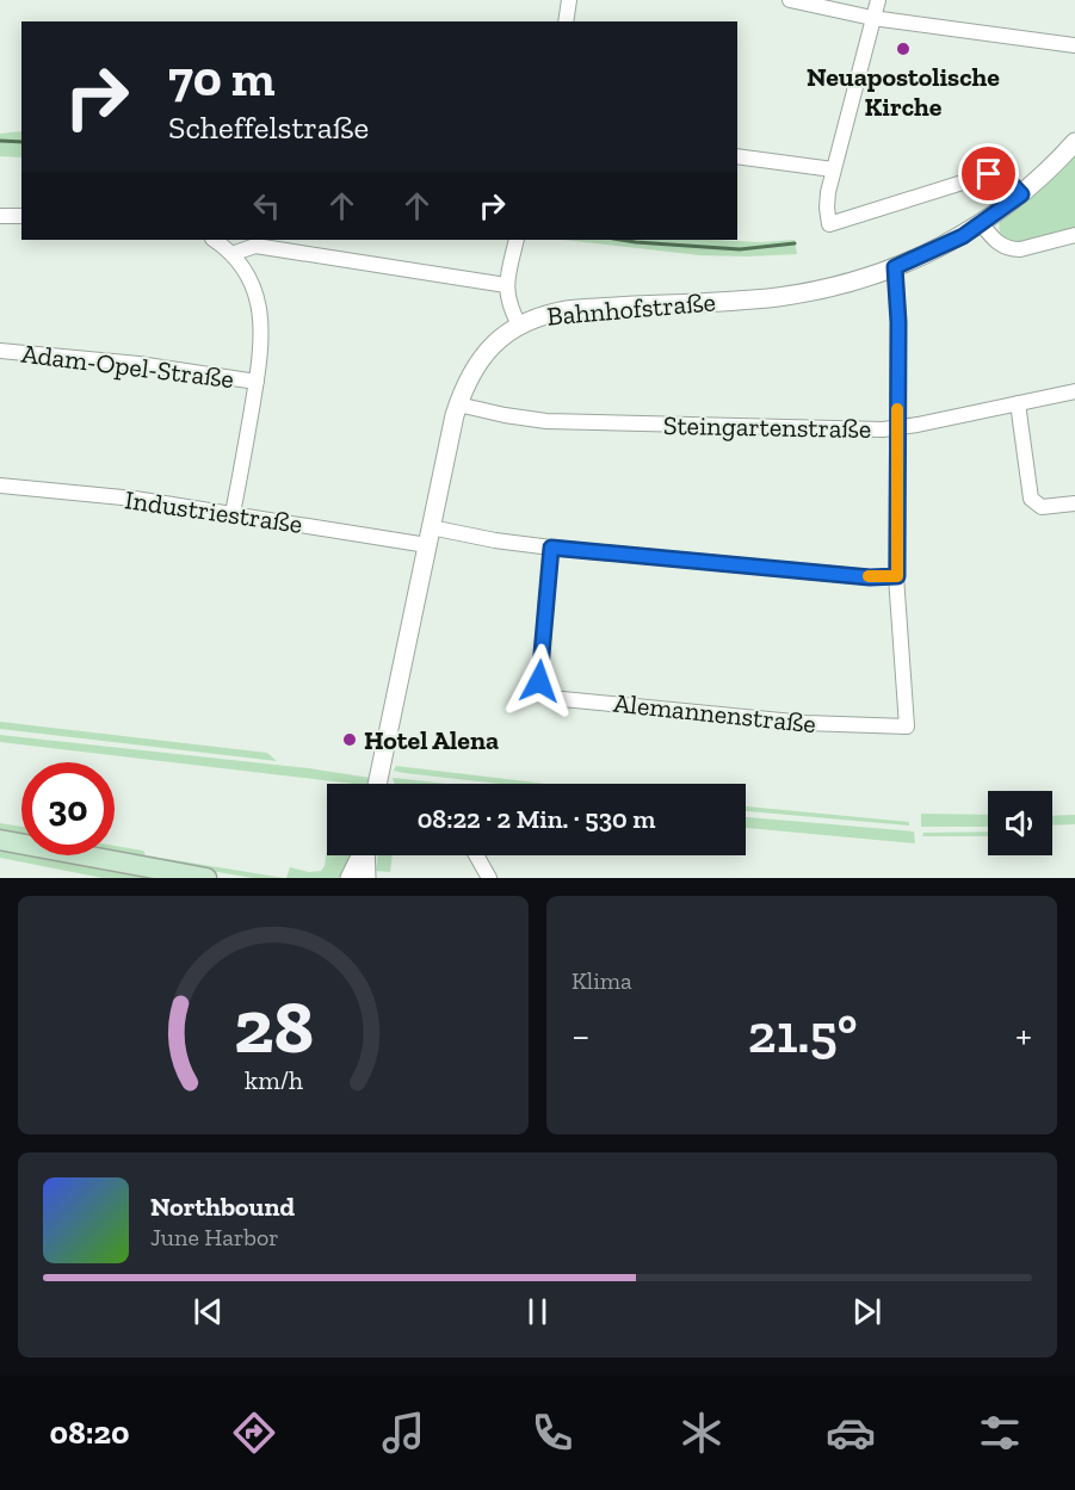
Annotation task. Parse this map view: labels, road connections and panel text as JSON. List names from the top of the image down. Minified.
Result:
{"streets":{"street":["Bahnhofstraße","Adam-Opel-Straße","Steingartenstraße","Industriestraße","Alemannenstraße"]},"crossings":[["Bahnhofstraße","Steingartenstraße"],["Bahnhofstraße","Industriestraße"],["Industriestraße","Alemannenstraße"]],"places":["Neuapostolische Kirche","Hotel Alena"],"page":{"turn":["70 m","Scheffelstraße"],"limit":"30","trip":"08:22 · 2 Min. · 530 m","tile":"Klima","heat":["−","21.5°","+"],"song":["Northbound","June Harbor"],"tabs":"08:20","gauge":["28","km/h"]}}
